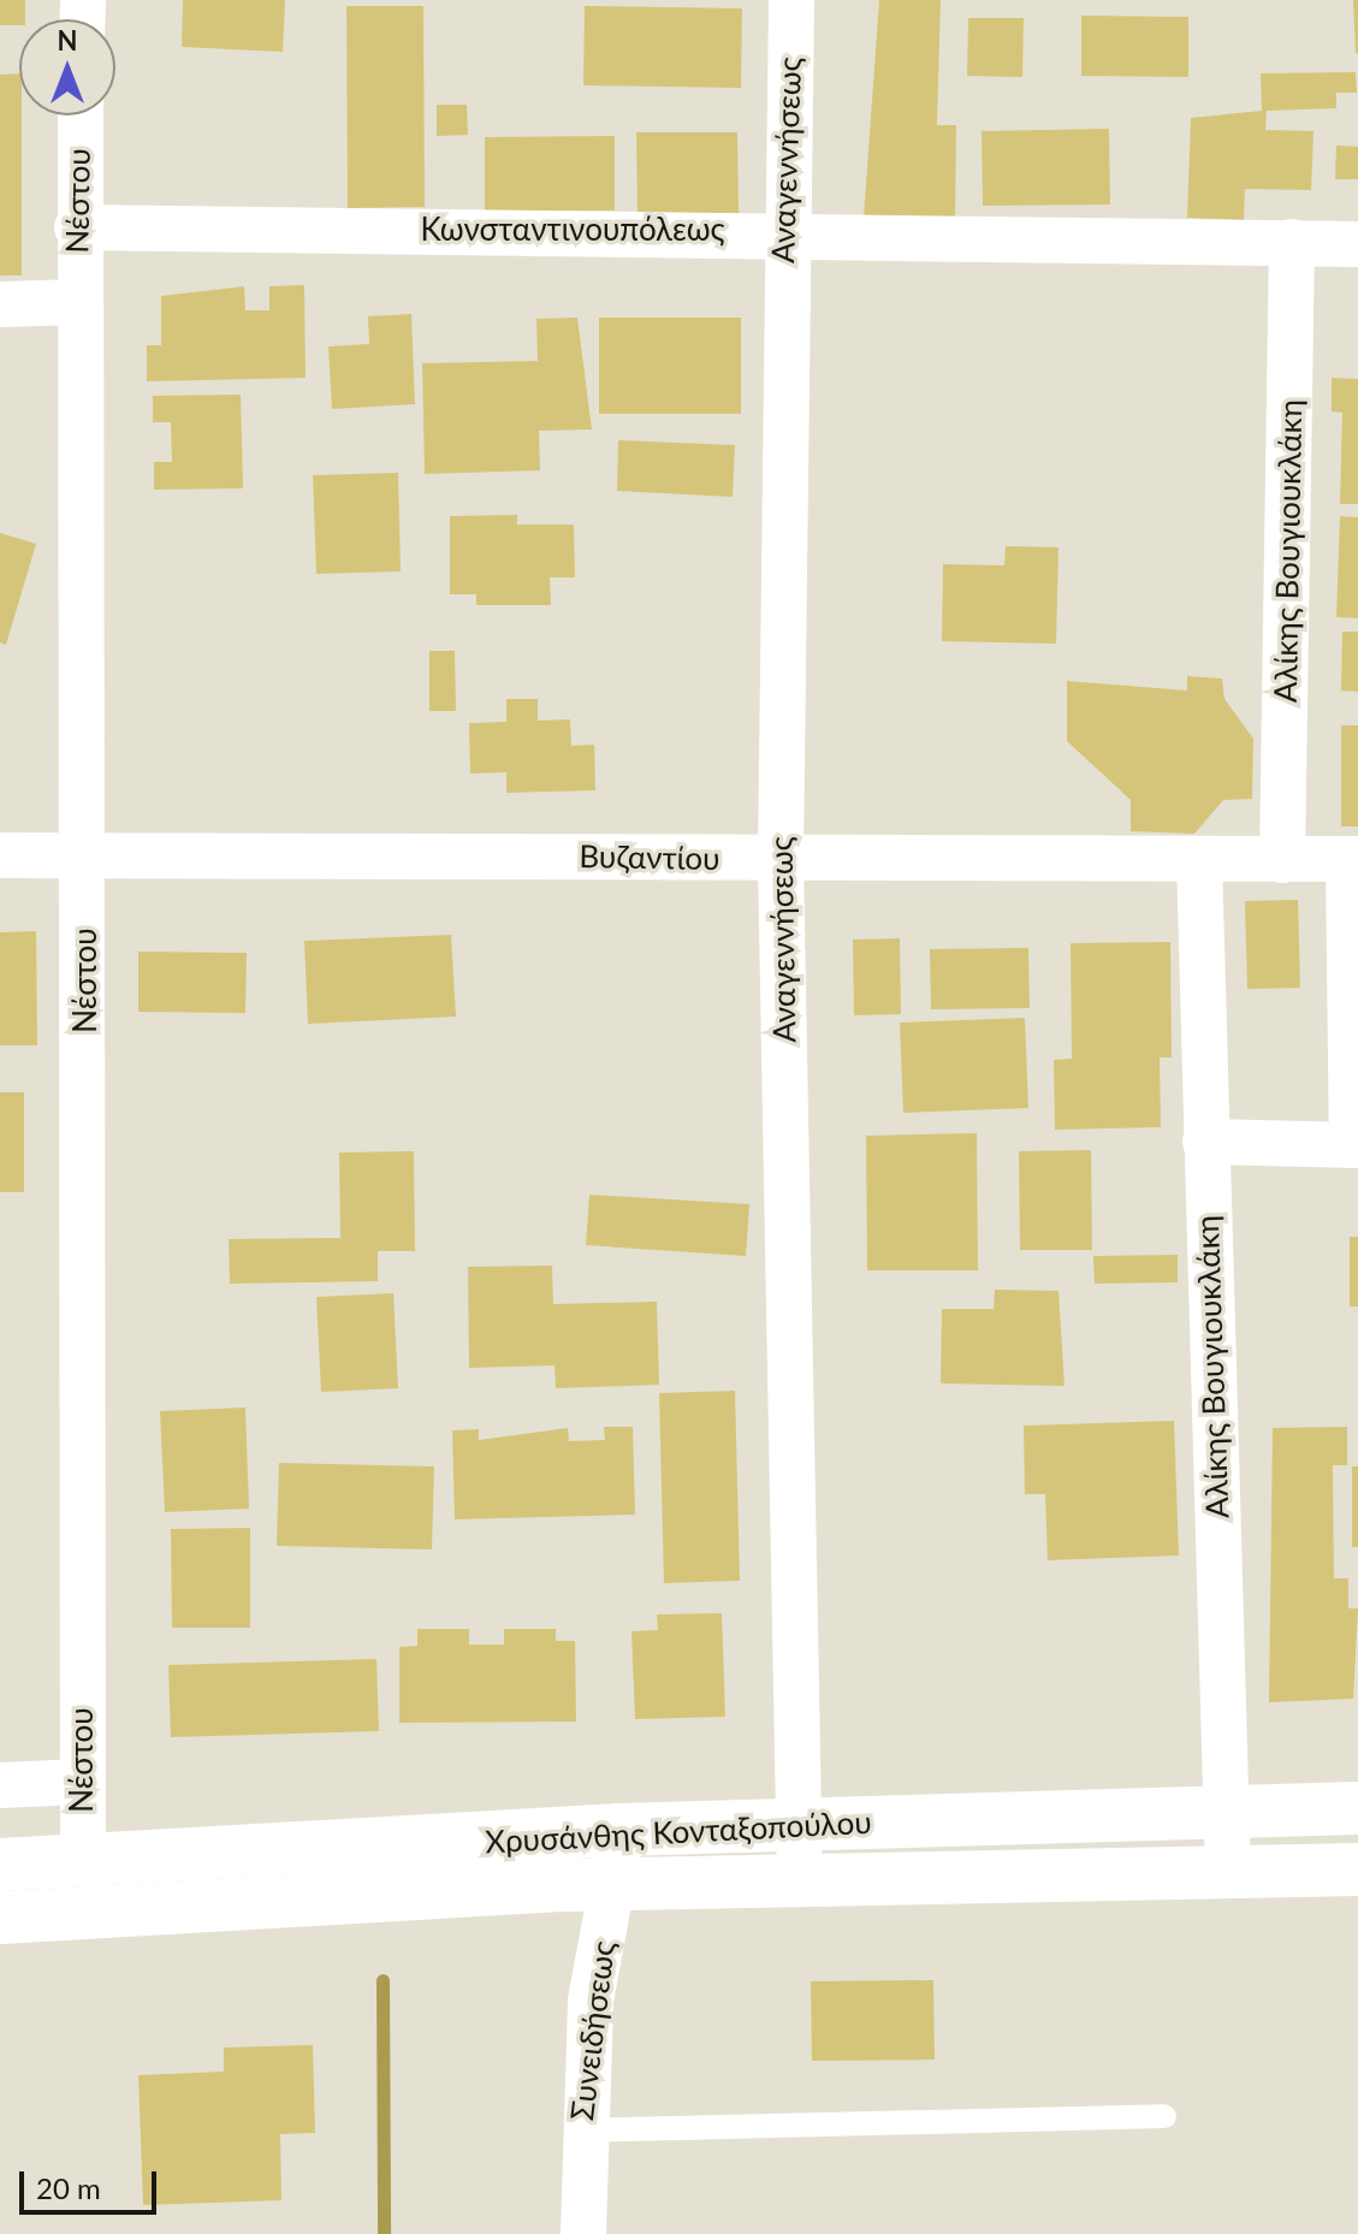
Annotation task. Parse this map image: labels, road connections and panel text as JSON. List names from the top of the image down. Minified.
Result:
{"streets":{"main road":["Χρυσάνθης Κονταξοπούλου"],"street":["Αναγεννήσεως","Νέστου","Κωνσταντινουπόλεως","Αλίκης Βουγιουκλάκη","Βυζαντίου","Συνειδήσεως"]},"crossings":[["Αναγεννήσεως","Κωνσταντινουπόλεως"],["Αναγεννήσεως","Βυζαντίου"],["Αναγεννήσεως","Χρυσάνθης Κονταξοπούλου"],["Νέστου","Κωνσταντινουπόλεως"],["Νέστου","Βυζαντίου"],["Νέστου","Χρυσάνθης Κονταξοπούλου"],["Κωνσταντινουπόλεως","Αλίκης Βουγιουκλάκη"],["Αλίκης Βουγιουκλάκη","Βυζαντίου"],["Αλίκης Βουγιουκλάκη","Χρυσάνθης Κονταξοπούλου"],["Χρυσάνθης Κονταξοπούλου","Συνειδήσεως"]],"scale_bar":"20 m","north":"top"}
